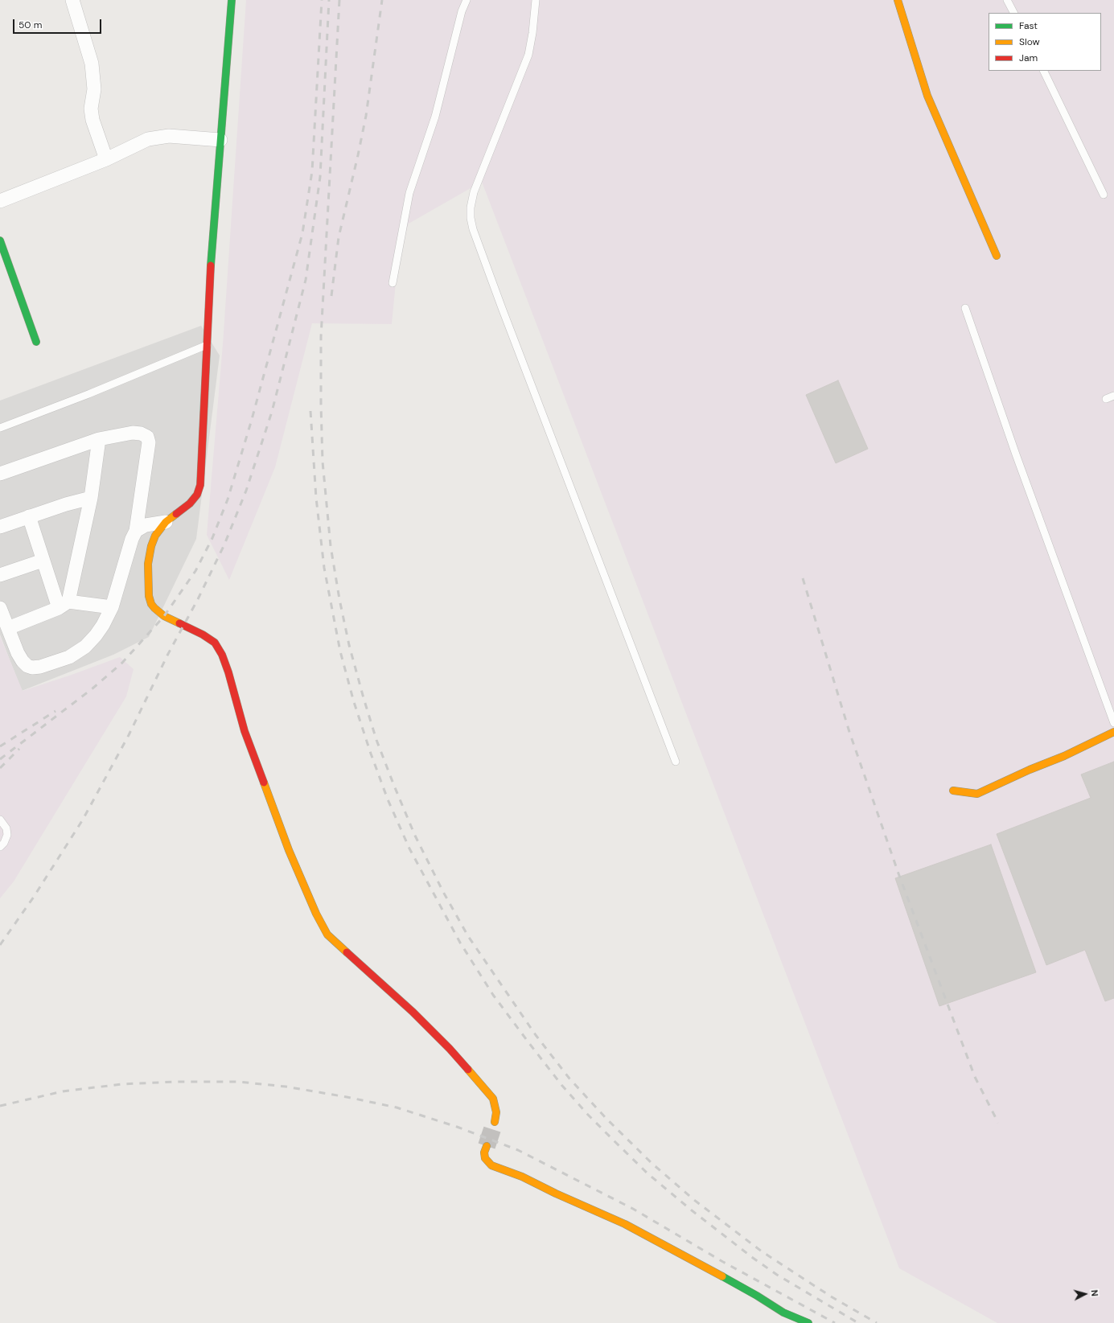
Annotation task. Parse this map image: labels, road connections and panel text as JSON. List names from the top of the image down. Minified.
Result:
{"legend":["Fast","Slow","Jam"],"scale_bar":"50 m","north":"right"}
